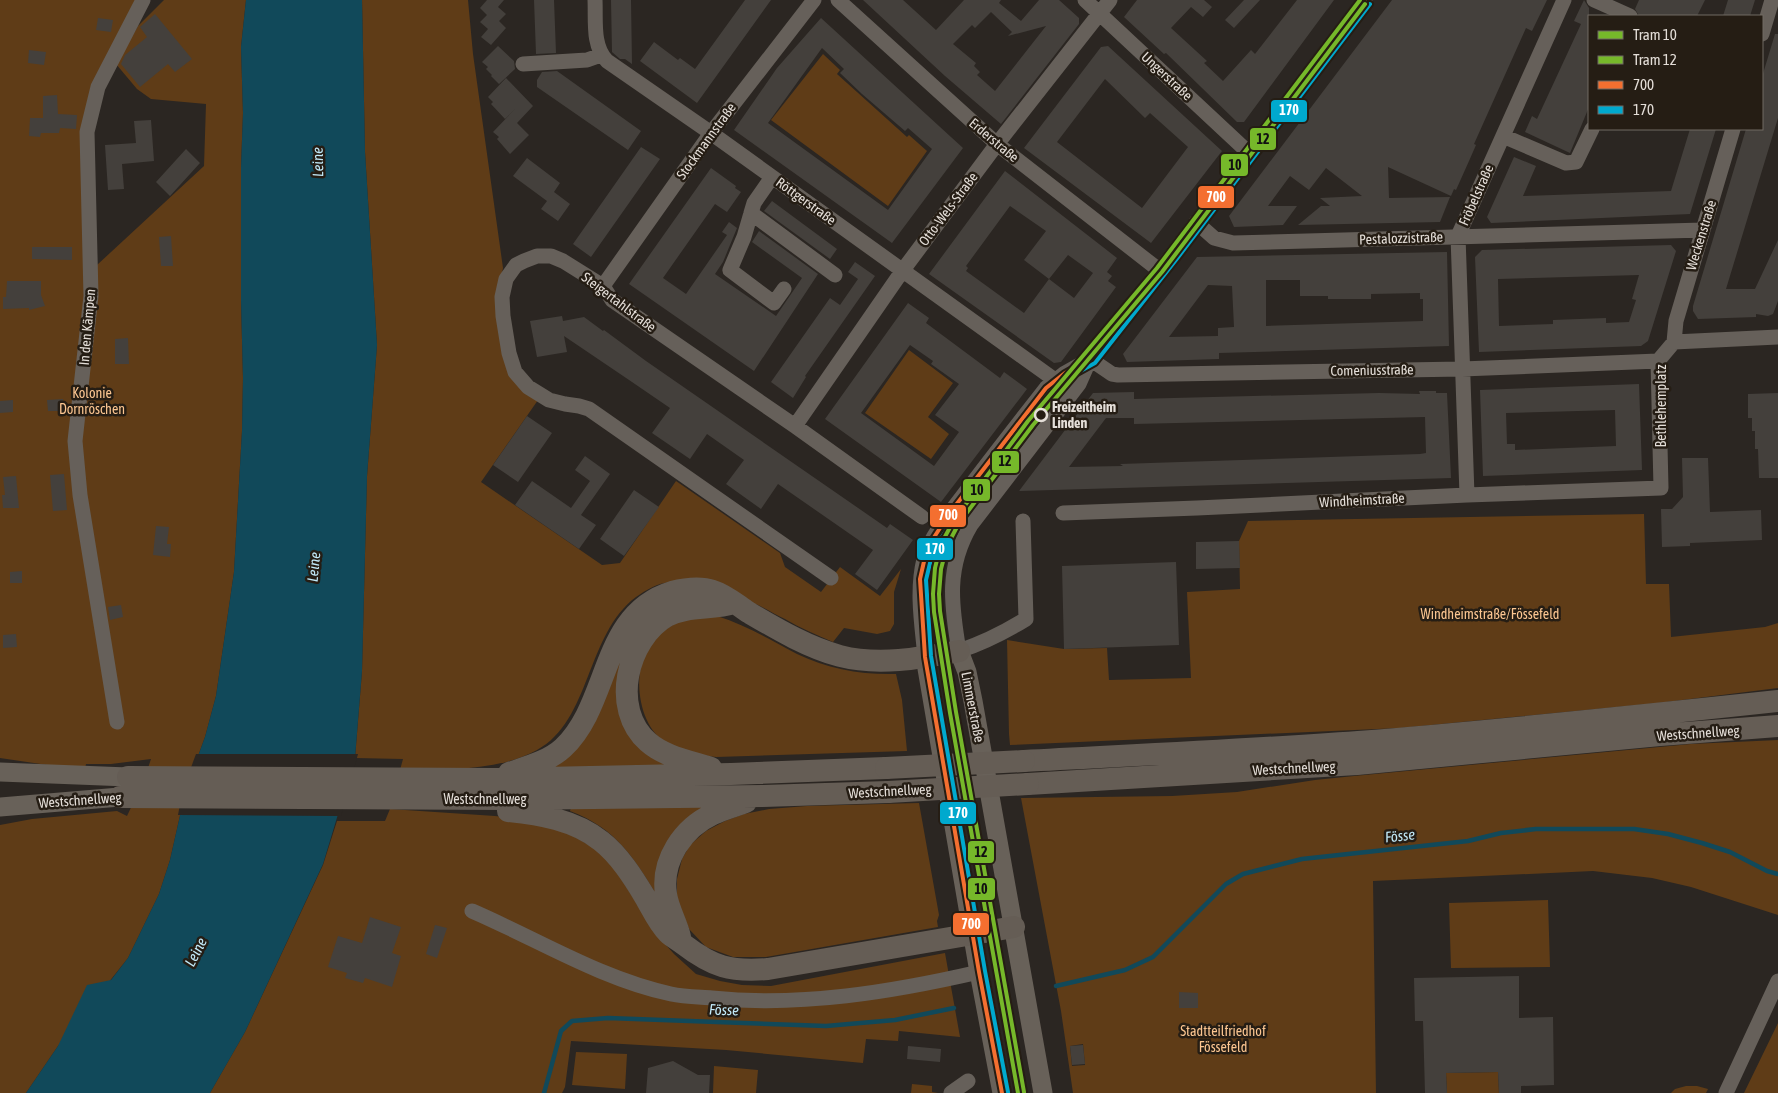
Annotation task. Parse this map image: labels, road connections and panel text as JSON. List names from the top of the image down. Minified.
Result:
{"streets":{"highway":["Westschnellweg"],"main road":["Limmerstraße"],"street":["Ungerstraße","Erderstraße","Stockmannstraße","Fröbelstraße","Röttgerstraße","Otto-Wels-Straße","Weckenstraße","Pestalozzistraße","Steigertahlstraße","In den Kämpen","Comeniusstraße","Bethlehemplatz","Windheimstraße"]},"crossings":[["Ungerstraße","Otto-Wels-Straße"],["Ungerstraße","Limmerstraße"],["Erderstraße","Otto-Wels-Straße"],["Erderstraße","Limmerstraße"],["Stockmannstraße","Röttgerstraße"],["Stockmannstraße","Steigertahlstraße"],["Fröbelstraße","Pestalozzistraße"],["Fröbelstraße","Comeniusstraße"],["Fröbelstraße","Windheimstraße"],["Röttgerstraße","Otto-Wels-Straße"],["Röttgerstraße","Limmerstraße"],["Otto-Wels-Straße","Steigertahlstraße"],["Weckenstraße","Pestalozzistraße"],["Weckenstraße","Bethlehemplatz"],["Pestalozzistraße","Limmerstraße"],["Comeniusstraße","Bethlehemplatz"],["Comeniusstraße","Limmerstraße"],["Bethlehemplatz","Windheimstraße"]],"water":["Leine","Fösse"],"parks":["Kolonie Dornröschen","Windheimstraße/Fössefeld","Stadtteilfriedhof Fössefeld"],"places":["Freizeitheim Linden"],"lines":["tram line 10","transit line 700","tram line 12","transit line 170"],"legend":["Tram 10","Tram 12","700","170"]}
